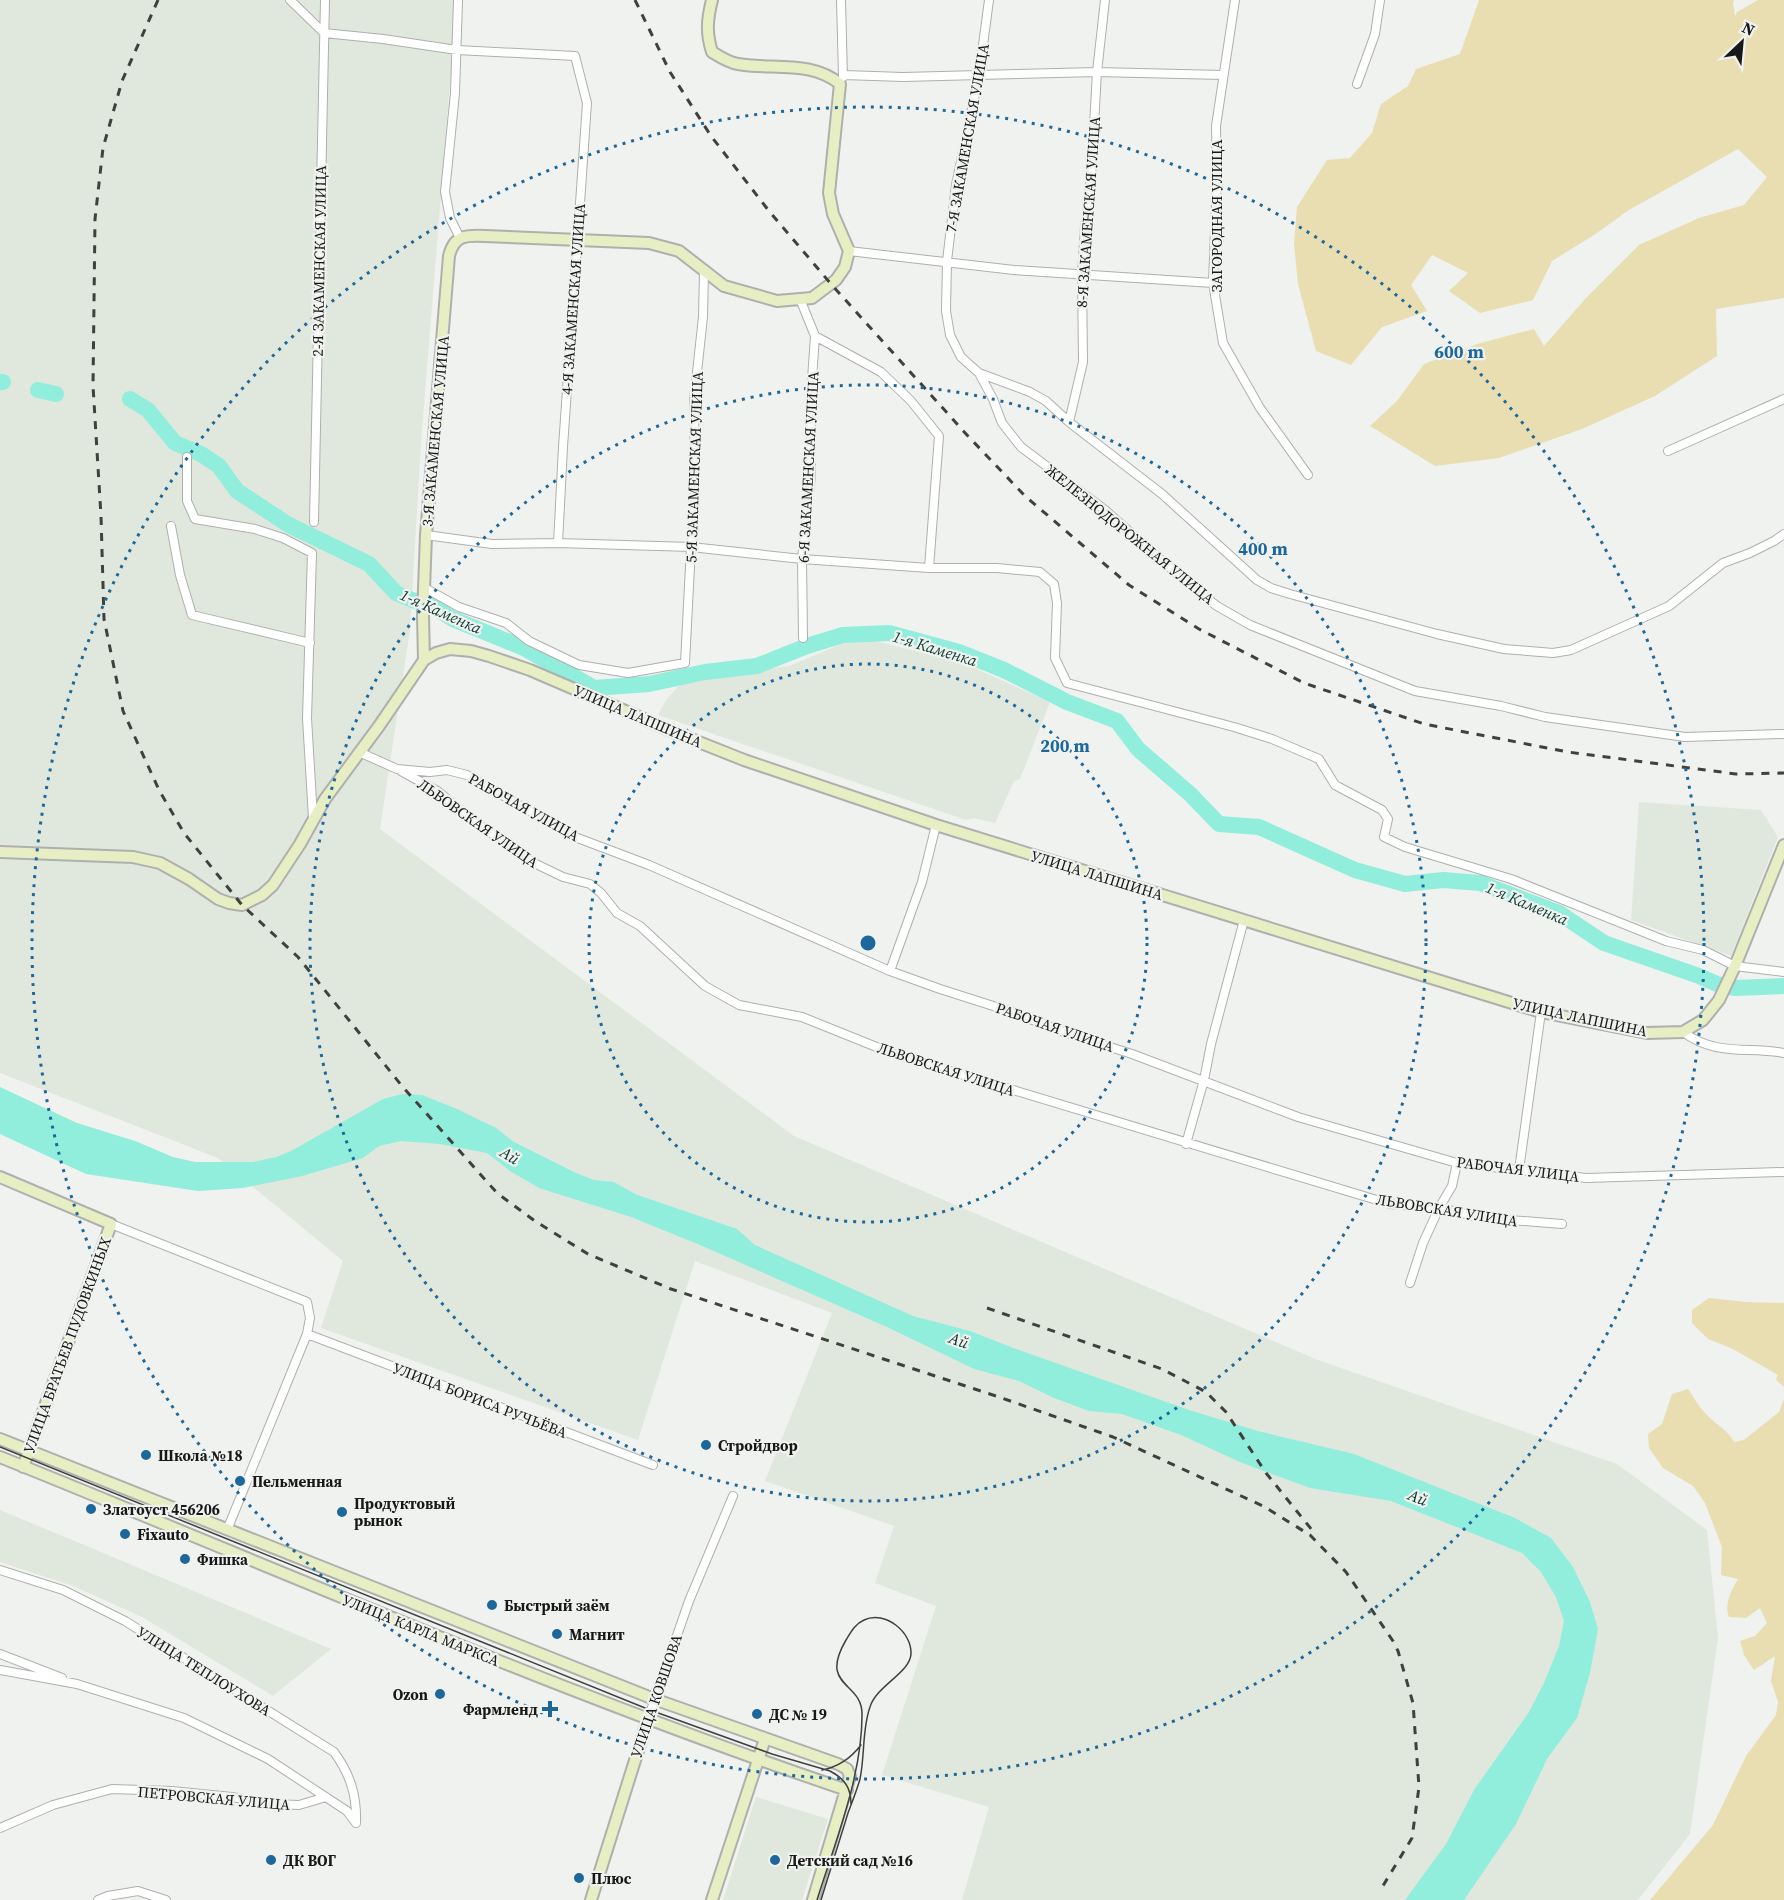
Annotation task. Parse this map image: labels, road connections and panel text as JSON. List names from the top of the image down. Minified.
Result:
{"streets":{"street":["7-Я ЗАКАМЕНСКАЯ УЛИЦА","8-Я ЗАКАМЕНСКАЯ УЛИЦА","ЗАГОРОДНАЯ УЛИЦА","2-Я ЗАКАМЕНСКАЯ УЛИЦА","4-Я ЗАКАМЕНСКАЯ УЛИЦА","3-Я ЗАКАМЕНСКАЯ УЛИЦА","5-Я ЗАКАМЕНСКАЯ УЛИЦА","6-Я ЗАКАМЕНСКАЯ УЛИЦА","ЖЕЛЕЗНОДОРОЖНАЯ УЛИЦА","УЛИЦА ЛАПШИНА","РАБОЧАЯ УЛИЦА","ЛЬВОВСКАЯ УЛИЦА","УЛИЦА БРАТЬЕВ ПУДОВКИНЫХ","УЛИЦА БОРИСА РУЧЬЁВА","УЛИЦА КАРЛА МАРКСА","УЛИЦА ТЕПЛОУХОВА","УЛИЦА КОВШОВА","ПЕТРОВСКАЯ УЛИЦА"]},"crossings":[["7-Я ЗАКАМЕНСКАЯ УЛИЦА","ЖЕЛЕЗНОДОРОЖНАЯ УЛИЦА"],["3-Я ЗАКАМЕНСКАЯ УЛИЦА","5-Я ЗАКАМЕНСКАЯ УЛИЦА"],["3-Я ЗАКАМЕНСКАЯ УЛИЦА","УЛИЦА ЛАПШИНА"],["РАБОЧАЯ УЛИЦА","ЛЬВОВСКАЯ УЛИЦА"],["УЛИЦА БРАТЬЕВ ПУДОВКИНЫХ","УЛИЦА КАРЛА МАРКСА"],["УЛИЦА КАРЛА МАРКСА","УЛИЦА КОВШОВА"],["УЛИЦА ТЕПЛОУХОВА","ПЕТРОВСКАЯ УЛИЦА"]],"water":["1-я Каменка","Ай"],"places":{"other":["Стройдвор","Школа №18","Пельменная","Златоуст 456206","Продуктовый рынок","Fixauto","Фишка","Быстрый заём","Магнит","Ozon","ДС № 19","ДК ВОГ","Детский сад №16","Плюс"],"health":["Фармленд"]},"north":"top right","rings":["600 m","400 m","200 m"]}
